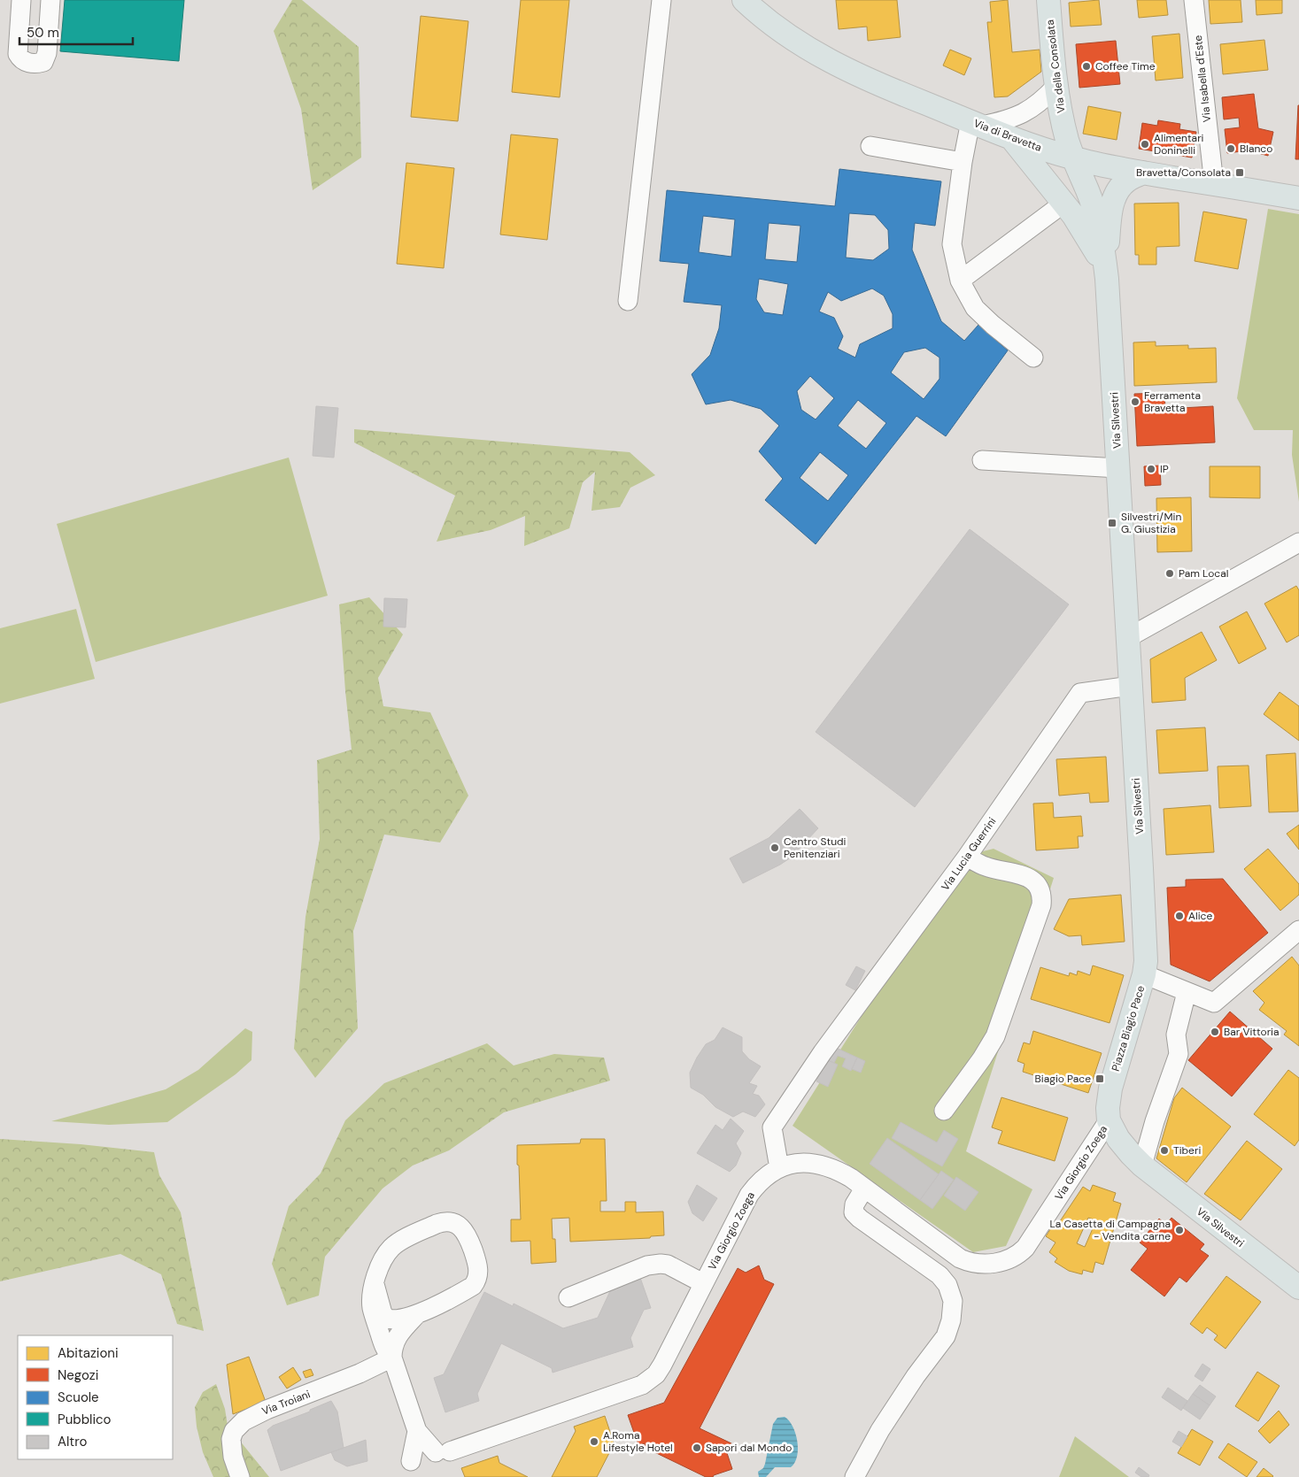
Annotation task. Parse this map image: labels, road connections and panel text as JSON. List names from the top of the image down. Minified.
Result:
{"streets":{"main road":["Via della Consolata","Via di Bravetta","Via Silvestri","Piazza Biagio Pace"],"street":["Via Isabella d'Este","Via Lucia Guerrini","Via Giorgio Zoega","Via Troiani"]},"crossings":[["Via della Consolata","Via di Bravetta"],["Via della Consolata","Via Silvestri"],["Via Isabella d'Este","Via di Bravetta"],["Via di Bravetta","Via Silvestri"],["Via Silvestri","Via Lucia Guerrini"],["Via Silvestri","Piazza Biagio Pace"],["Via Lucia Guerrini","Via Giorgio Zoega"],["Piazza Biagio Pace","Via Giorgio Zoega"]],"places":{"other":["Coffee Time","Alimentari Doninelli","Blanco","Ferramenta Bravetta","IP","Pam Local","Centro Studi Penitenziari","Alice","Bar Vittoria","Tiberi","La Casetta di Campagna - Vendita carne","A.Roma Lifestyle Hotel","Sapori dal Mondo"],"transit":["Bravetta/Consolata","Silvestri/Min G. Giustizia","Biagio Pace"]},"legend":["Abitazioni","Negozi","Scuole","Pubblico","Altro"],"scale_bar":"50 m"}
